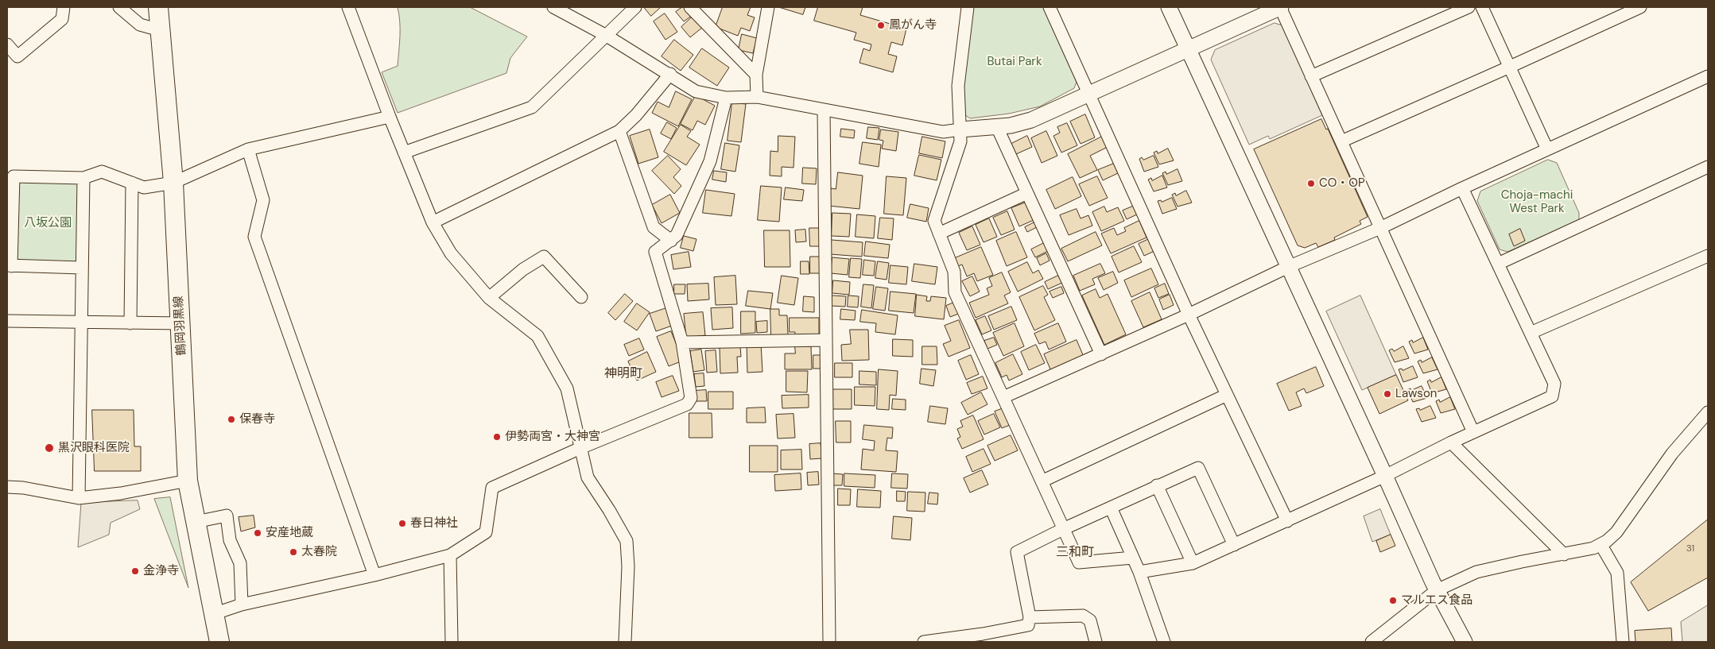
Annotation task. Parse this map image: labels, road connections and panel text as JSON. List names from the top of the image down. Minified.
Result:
{"streets":{"main road":["鶴岡羽黒線"]},"districts":["神明町","三和町"],"parks":["Butai Park","Choja-machi West Park","八坂公園"],"places":["鳳がん寺","CO・OP","Lawson","保春寺","伊勢両宮・大神宮","黒沢眼科医院","春日神社","安産地蔵","太春院","金浄寺","マルエス食品"],"house_numbers":["31"]}
